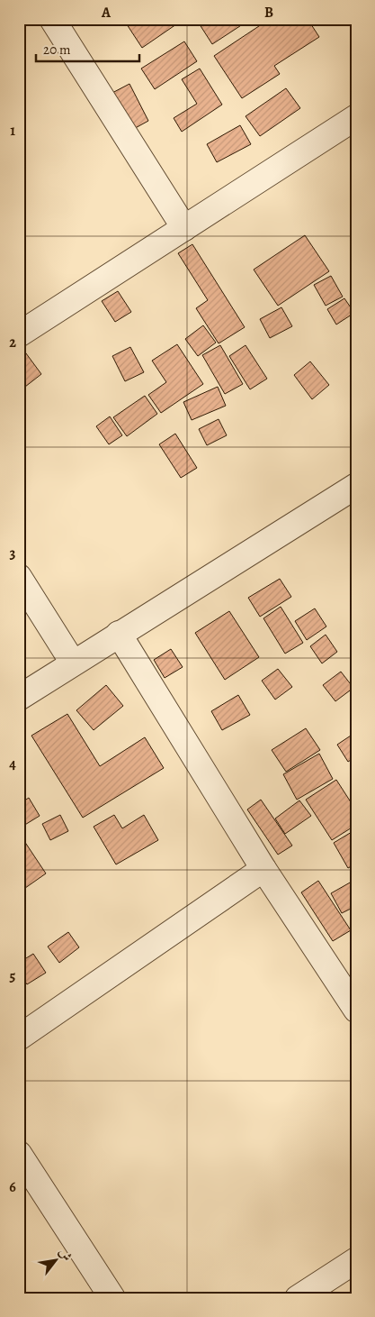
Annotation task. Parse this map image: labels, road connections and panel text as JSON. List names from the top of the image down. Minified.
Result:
{"scale_bar":"20 m","north":"top right","grid":{"columns":["A","B"],"rows":["1","2","3","4","5","6"]}}
